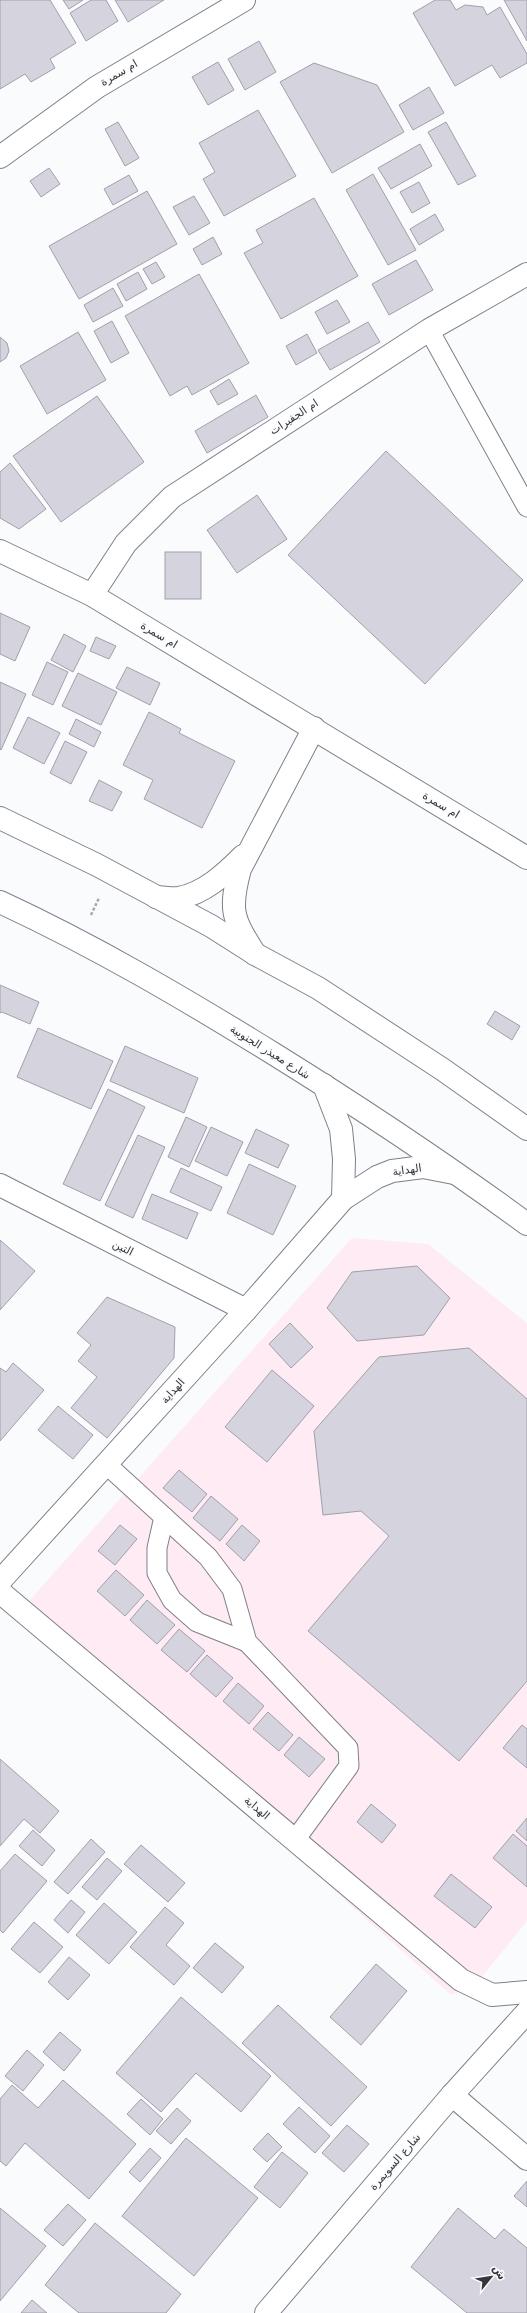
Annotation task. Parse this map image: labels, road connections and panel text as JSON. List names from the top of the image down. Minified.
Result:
{"streets":{"street":["ام سمرة","ام الجفيرات","شارع معيذر الجنوبية","الهداية","التين","شارع السويمرة"]},"crossings":[["ام سمرة","ام الجفيرات"],["شارع معيذر الجنوبية","الهداية"],["الهداية","التين"]],"north":"top right"}
